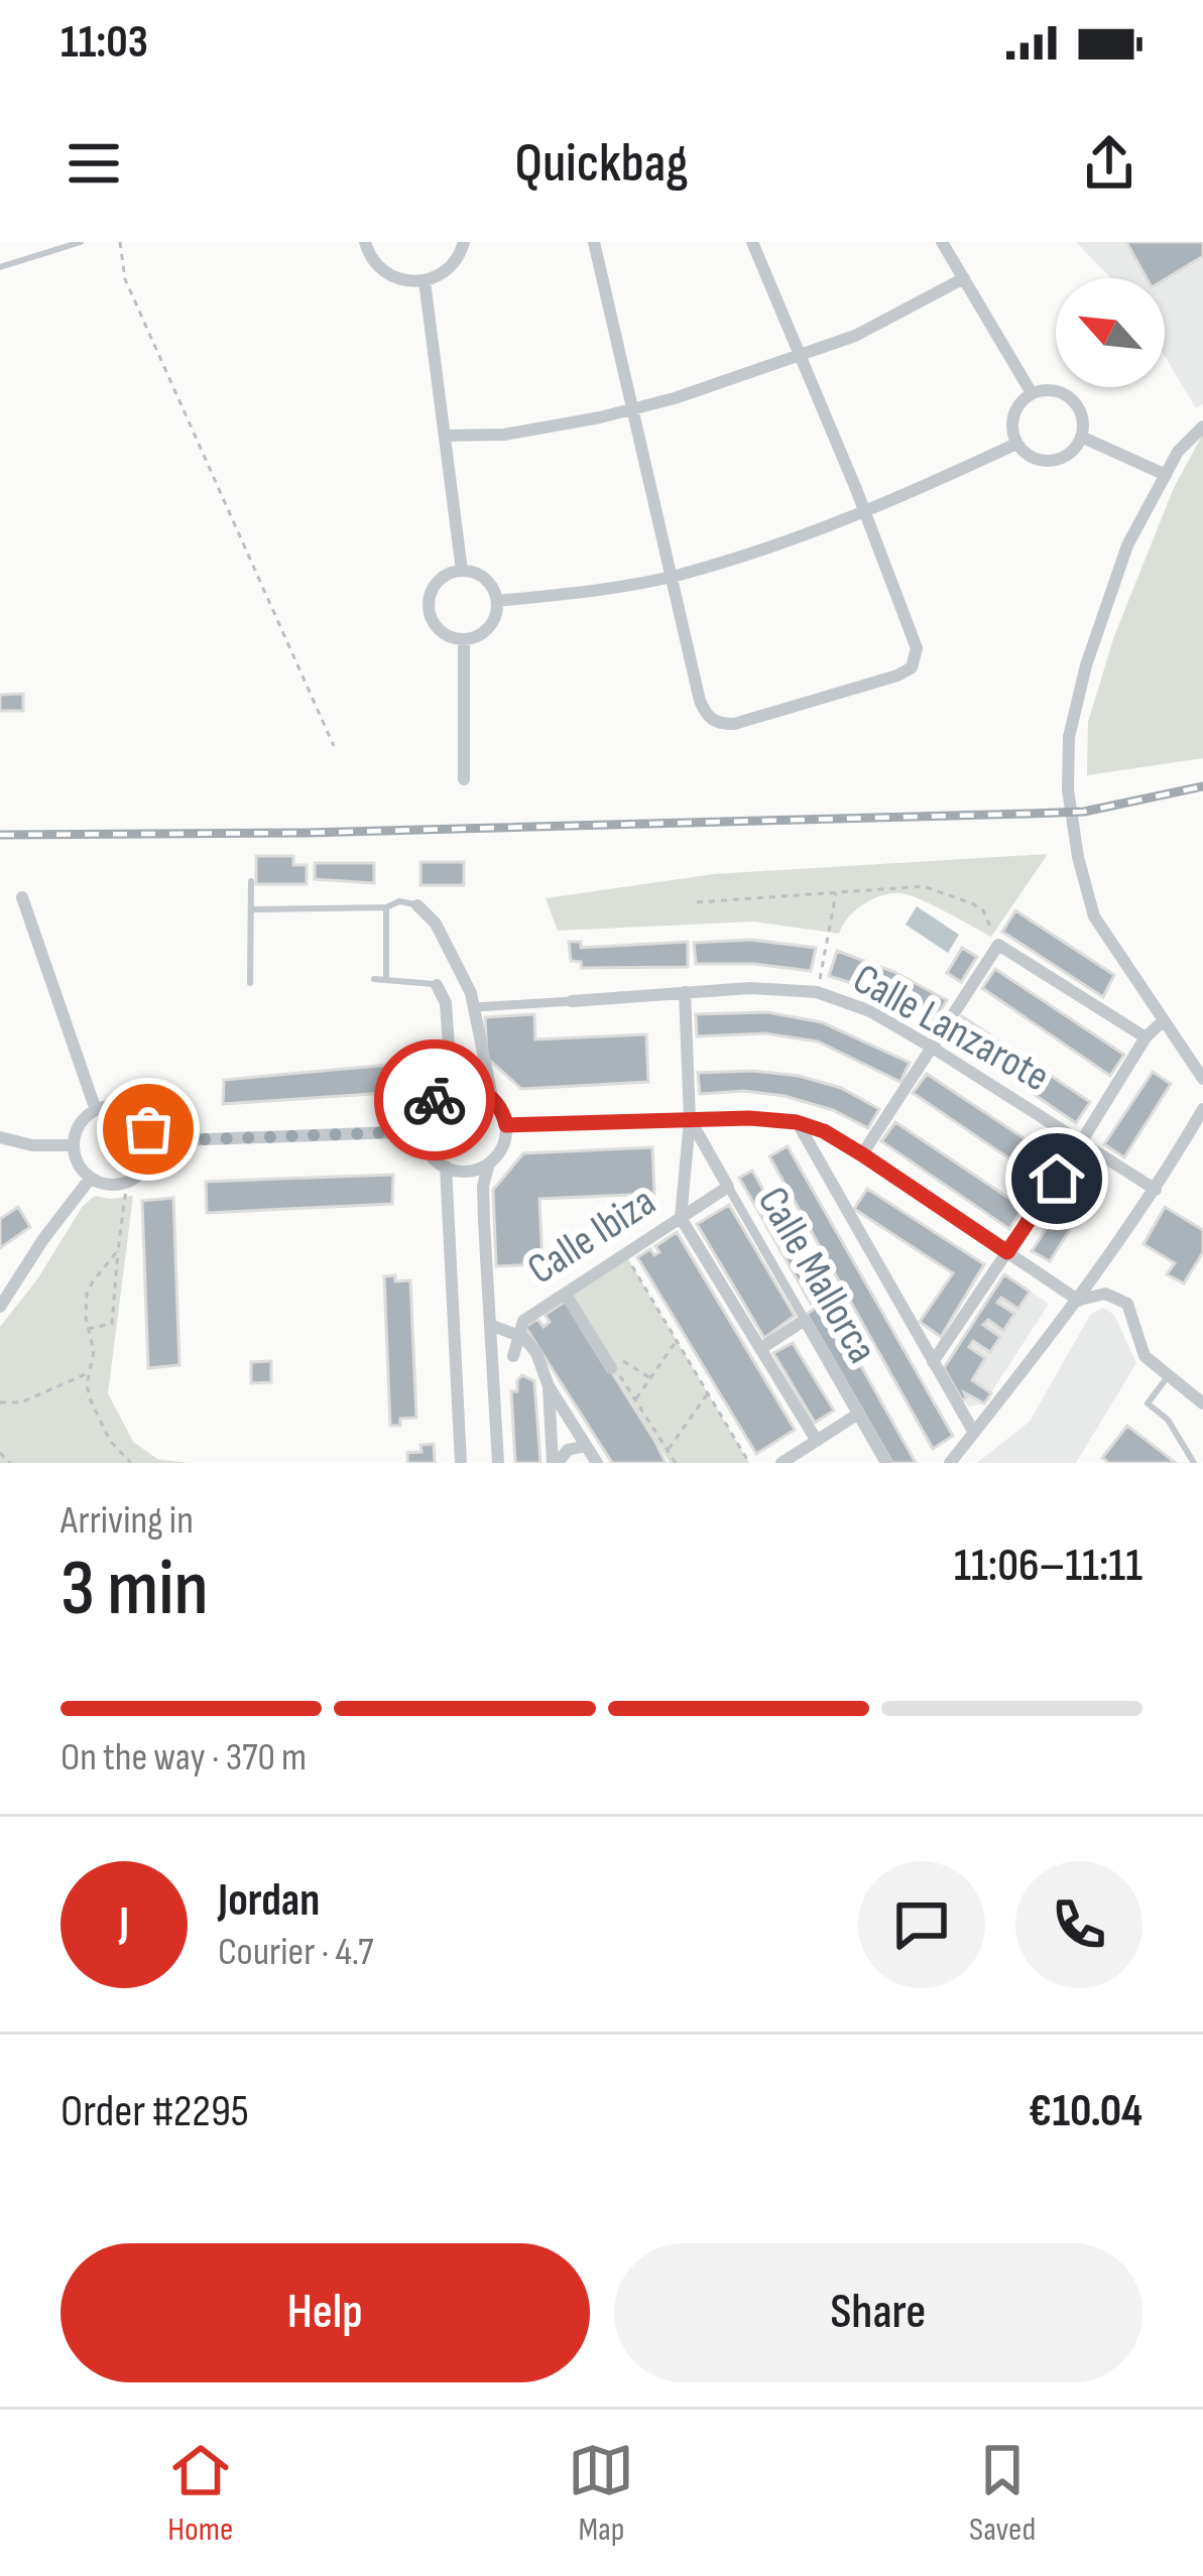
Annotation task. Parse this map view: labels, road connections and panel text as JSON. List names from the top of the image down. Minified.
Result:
{"streets":{"street":["Calle Lanzarote","Calle Ibiza","Calle Mallorca"]},"crossings":[["Calle Ibiza","Calle Mallorca"]],"north":"top left","page":{"status":"11:03","header":"Quickbag","heading":["3 min","Arriving in","11:06–11:11"],"panel":["Jordan","Courier · 4.7","Order #2295","€10.04"],"bar":"On the way · 370 m","round":"J","buttons":["Help","Share"],"tabs":["Home","Map","Saved"]}}
